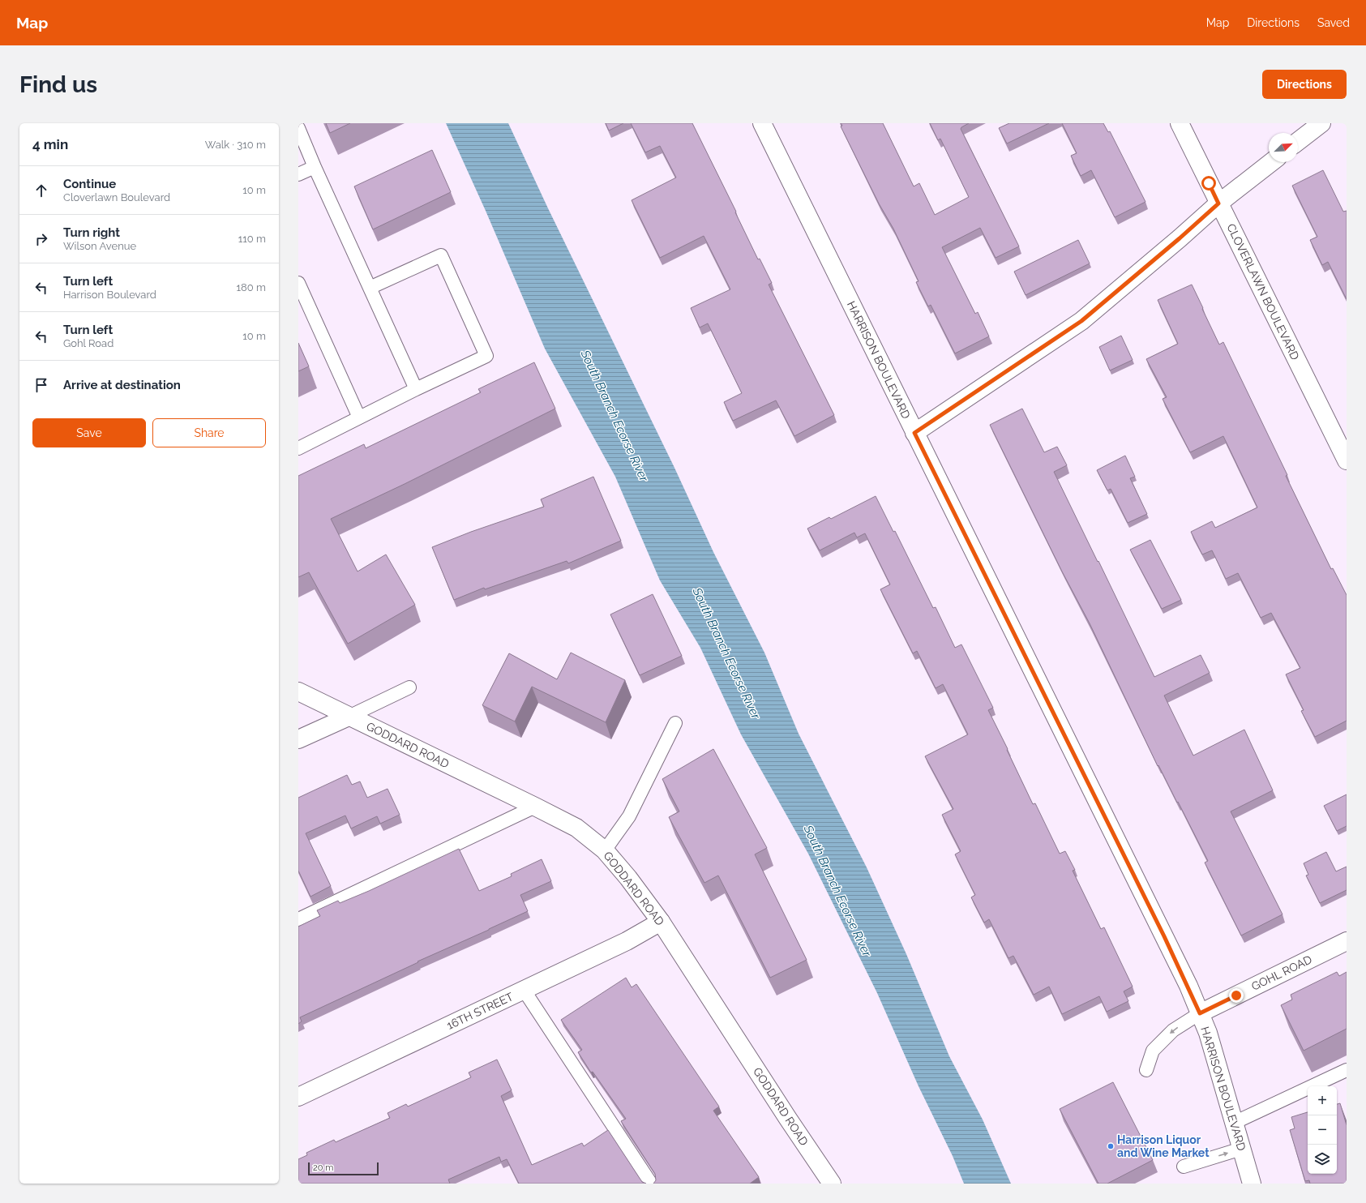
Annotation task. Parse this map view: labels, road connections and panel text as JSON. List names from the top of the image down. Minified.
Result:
{"streets":{"street":["CLOVERLAWN BOULEVARD","HARRISON BOULEVARD","GODDARD ROAD","GOHL ROAD","16TH STREET"]},"crossings":[["HARRISON BOULEVARD","GOHL ROAD"],["GODDARD ROAD","16TH STREET"]],"water":["South Branch Ecorse River"],"places":["Harrison Liquor and Wine Market"],"scale_bar":"20 m","north":"top right","page":{"header":"Map","nav":["Map","Directions","Saved"],"buttons":["Directions",["Save","Share"]],"title":"Find us","heading":["4 min","Walk · 310 m"],"list":[["Continue","Cloverlawn Boulevard","10 m"],["Turn right","Wilson Avenue","110 m"],["Turn left","Harrison Boulevard","180 m"],["Turn left","Gohl Road","10 m"],"Arrive at destination"],"map_buttons":["+","−"],"scale":"20 m"}}
